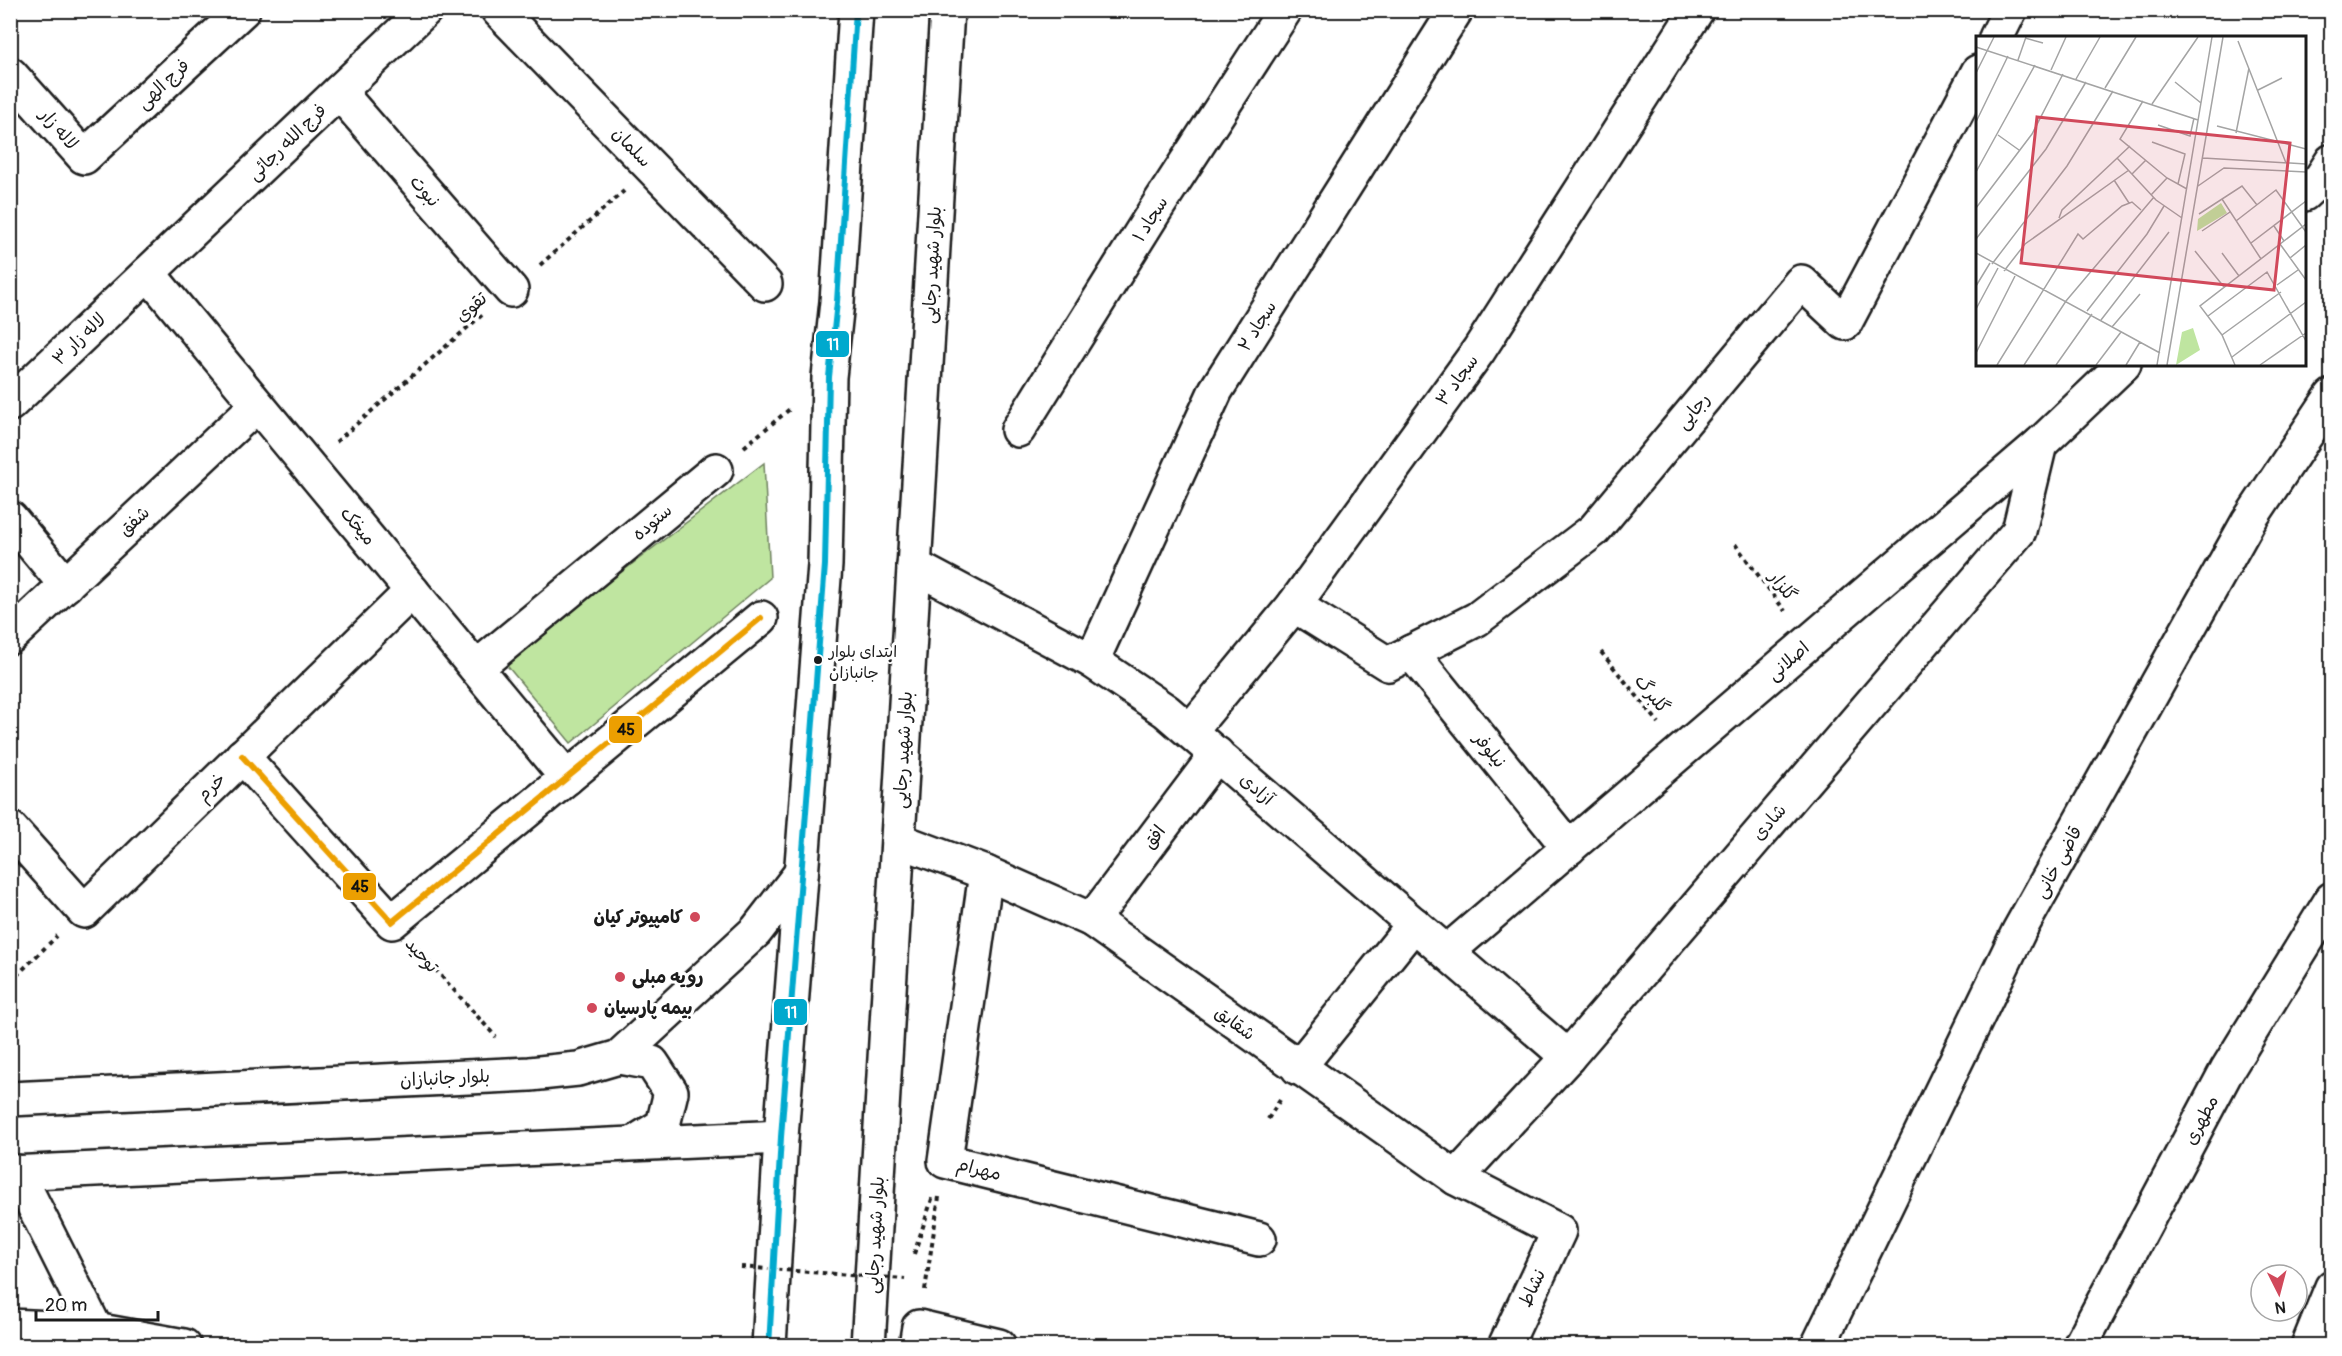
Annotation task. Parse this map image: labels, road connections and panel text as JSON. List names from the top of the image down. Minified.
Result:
{"streets":{"main road":["فرج الهی","لاله زار","فرج الله رجائی","سلمان","نبوت","سجاد ۱","بلوار شهید رجایی","سجاد ۲","لاله زار ۳","سجاد ۳","رجایی","شفق","ستوده","میخک","اصلانی","نیلوفر","خرم","آزادی","شادی","افق","قاضی خانی","توحید","شقایق","بلوار جانبازان","مطهری","مهرام","نشاط"],"path":["تقوی","گلزار","گلبرگ"]},"crossings":[["فرج الهی","لاله زار"],["فرج الله رجائی","نبوت"],["فرج الله رجائی","لاله زار ۳"],["فرج الله رجائی","میخک"],["سلمان","تقوی"],["نبوت","تقوی"],["بلوار شهید رجایی","آزادی"],["بلوار شهید رجایی","شقایق"],["تقوی","میخک"],["سجاد ۲","آزادی"],["لاله زار ۳","میخک"],["سجاد ۳","رجایی"],["سجاد ۳","آزادی"],["رجایی","نیلوفر"],["شفق","میخک"],["ستوده","میخک"],["میخک","خرم"],["گلزار","اصلانی"],["اصلانی","گلبرگ"],["اصلانی","نیلوفر"],["اصلانی","آزادی"],["اصلانی","شادی"],["خرم","توحید"],["آزادی","شادی"],["آزادی","افق"],["شادی","شقایق"],["افق","شقایق"],["توحید","بلوار جانبازان"],["شقایق","مهرام"],["شقایق","نشاط"]],"places":["ابتدای بلوار جانبازان","کامپیوتر کیان","رویه مبلی","بیمه پارسیان"],"lines":["transit line 11","transit line 45"],"scale_bar":"20 m","north":"bottom"}
